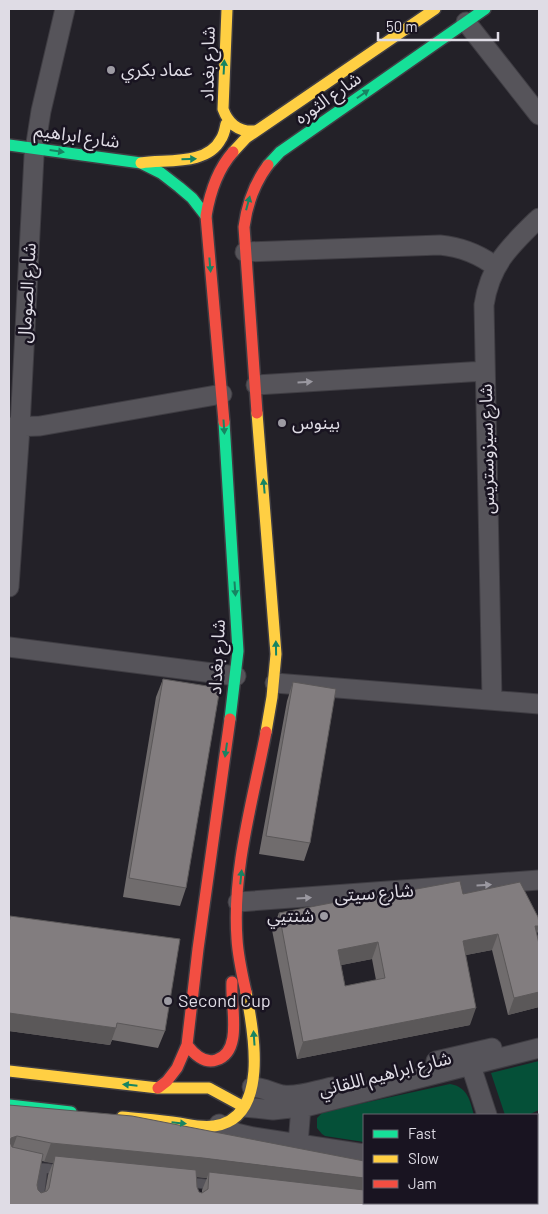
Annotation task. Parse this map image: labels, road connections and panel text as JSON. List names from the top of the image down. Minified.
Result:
{"streets":{"main road":["شارع بغداد","شارع الثوره","شارع ابراهيم","شارع ابراهيم اللقاني"],"street":["شارع الصومال","شارع سيزوستريس","شارع سيتى"]},"crossings":[["شارع بغداد","شارع الثوره"],["شارع بغداد","شارع ابراهيم"],["شارع بغداد","شارع ابراهيم اللقاني"],["شارع الثوره","شارع ابراهيم"],["شارع ابراهيم","شارع الصومال"]],"one_way":["شارع ابراهيم","شارع سيتى"],"places":["عماد بكري","بينوس","شنتيي","Second Cup"],"legend":["Fast","Slow","Jam"],"scale_bar":"50 m"}
